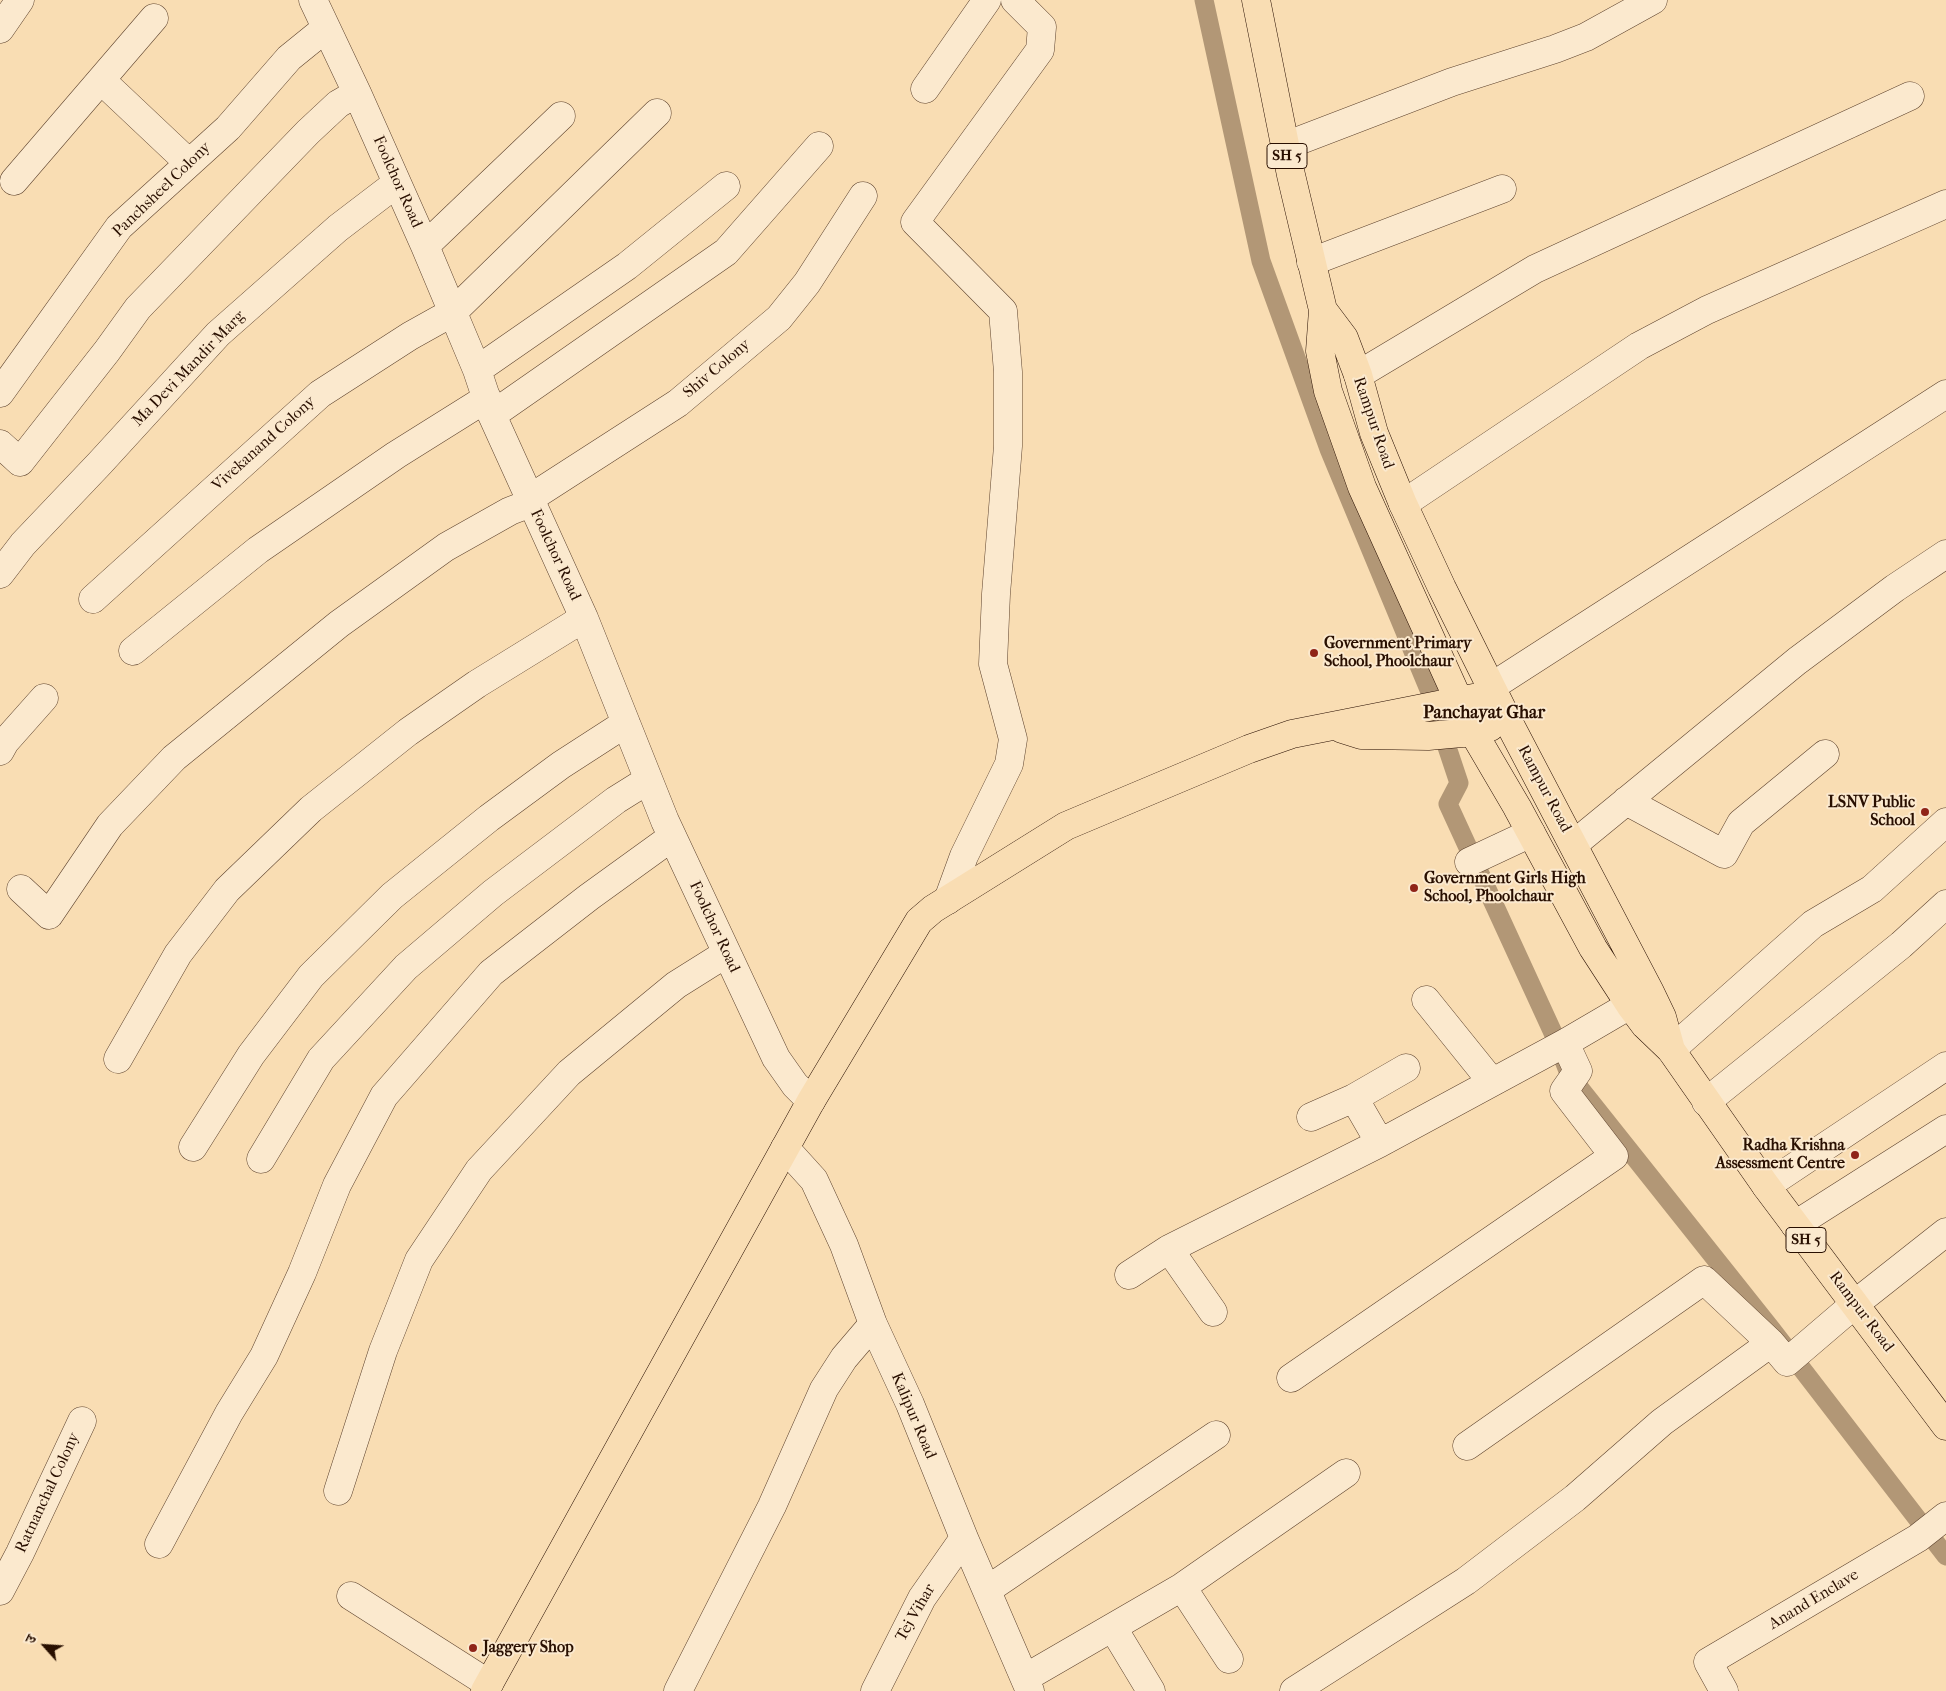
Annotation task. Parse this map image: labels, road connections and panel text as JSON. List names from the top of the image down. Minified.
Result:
{"streets":{"main road":["SH 5","Rampur Road"],"street":["Foolchor Road","Panchsheel Colony","Ma Devi Mandir Marg","Shiv Colony","Vivekanand Colony","Kalipur Road","Ratnanchal Colony","Anand Enclave","Tej Vihar"]},"crossings":[["Foolchor Road","Panchsheel Colony"],["Foolchor Road","Ma Devi Mandir Marg"],["Foolchor Road","Shiv Colony"],["Foolchor Road","Vivekanand Colony"],["Kalipur Road","Tej Vihar"]],"districts":["Panchayat Ghar"],"places":["Government Primary School, Phoolchaur","LSNV Public School","Government Girls High School, Phoolchaur","Radha Krishna Assessment Centre","Jaggery Shop"],"north":"top left"}
